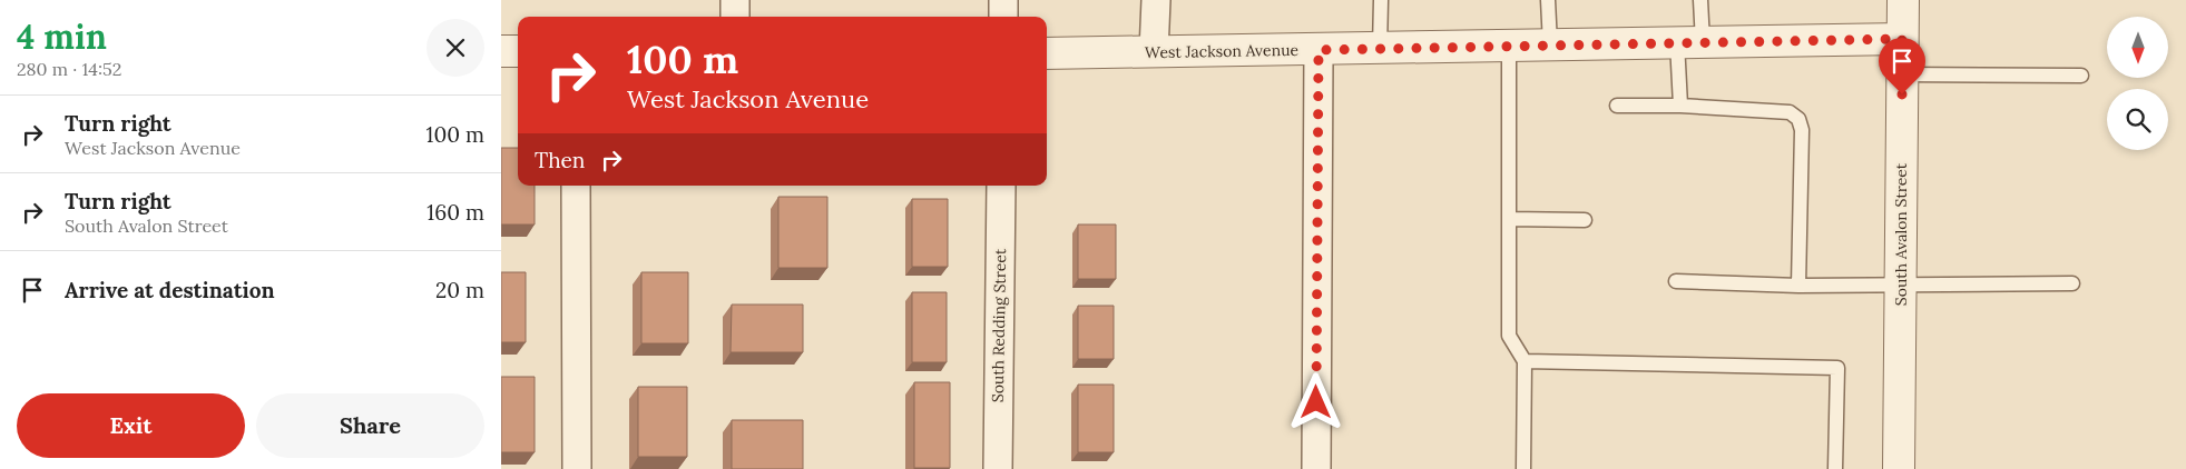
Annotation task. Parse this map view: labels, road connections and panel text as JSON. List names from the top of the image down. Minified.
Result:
{"streets":{"street":["West Jackson Avenue","South Avalon Street","South Redding Street"]},"crossings":[["West Jackson Avenue","South Avalon Street"]],"north":"bottom","page":{"heading":["4 min","280 m · 14:52"],"turn":["100 m","West Jackson Avenue"],"list":[{"name":"Turn right","note":"West Jackson Avenue","value":"100 m"},{"name":"Turn right","note":"South Avalon Street","value":"160 m"},{"name":"Arrive at destination","value":"20 m"}],"then":"Then","buttons":["Exit","Share"]}}
